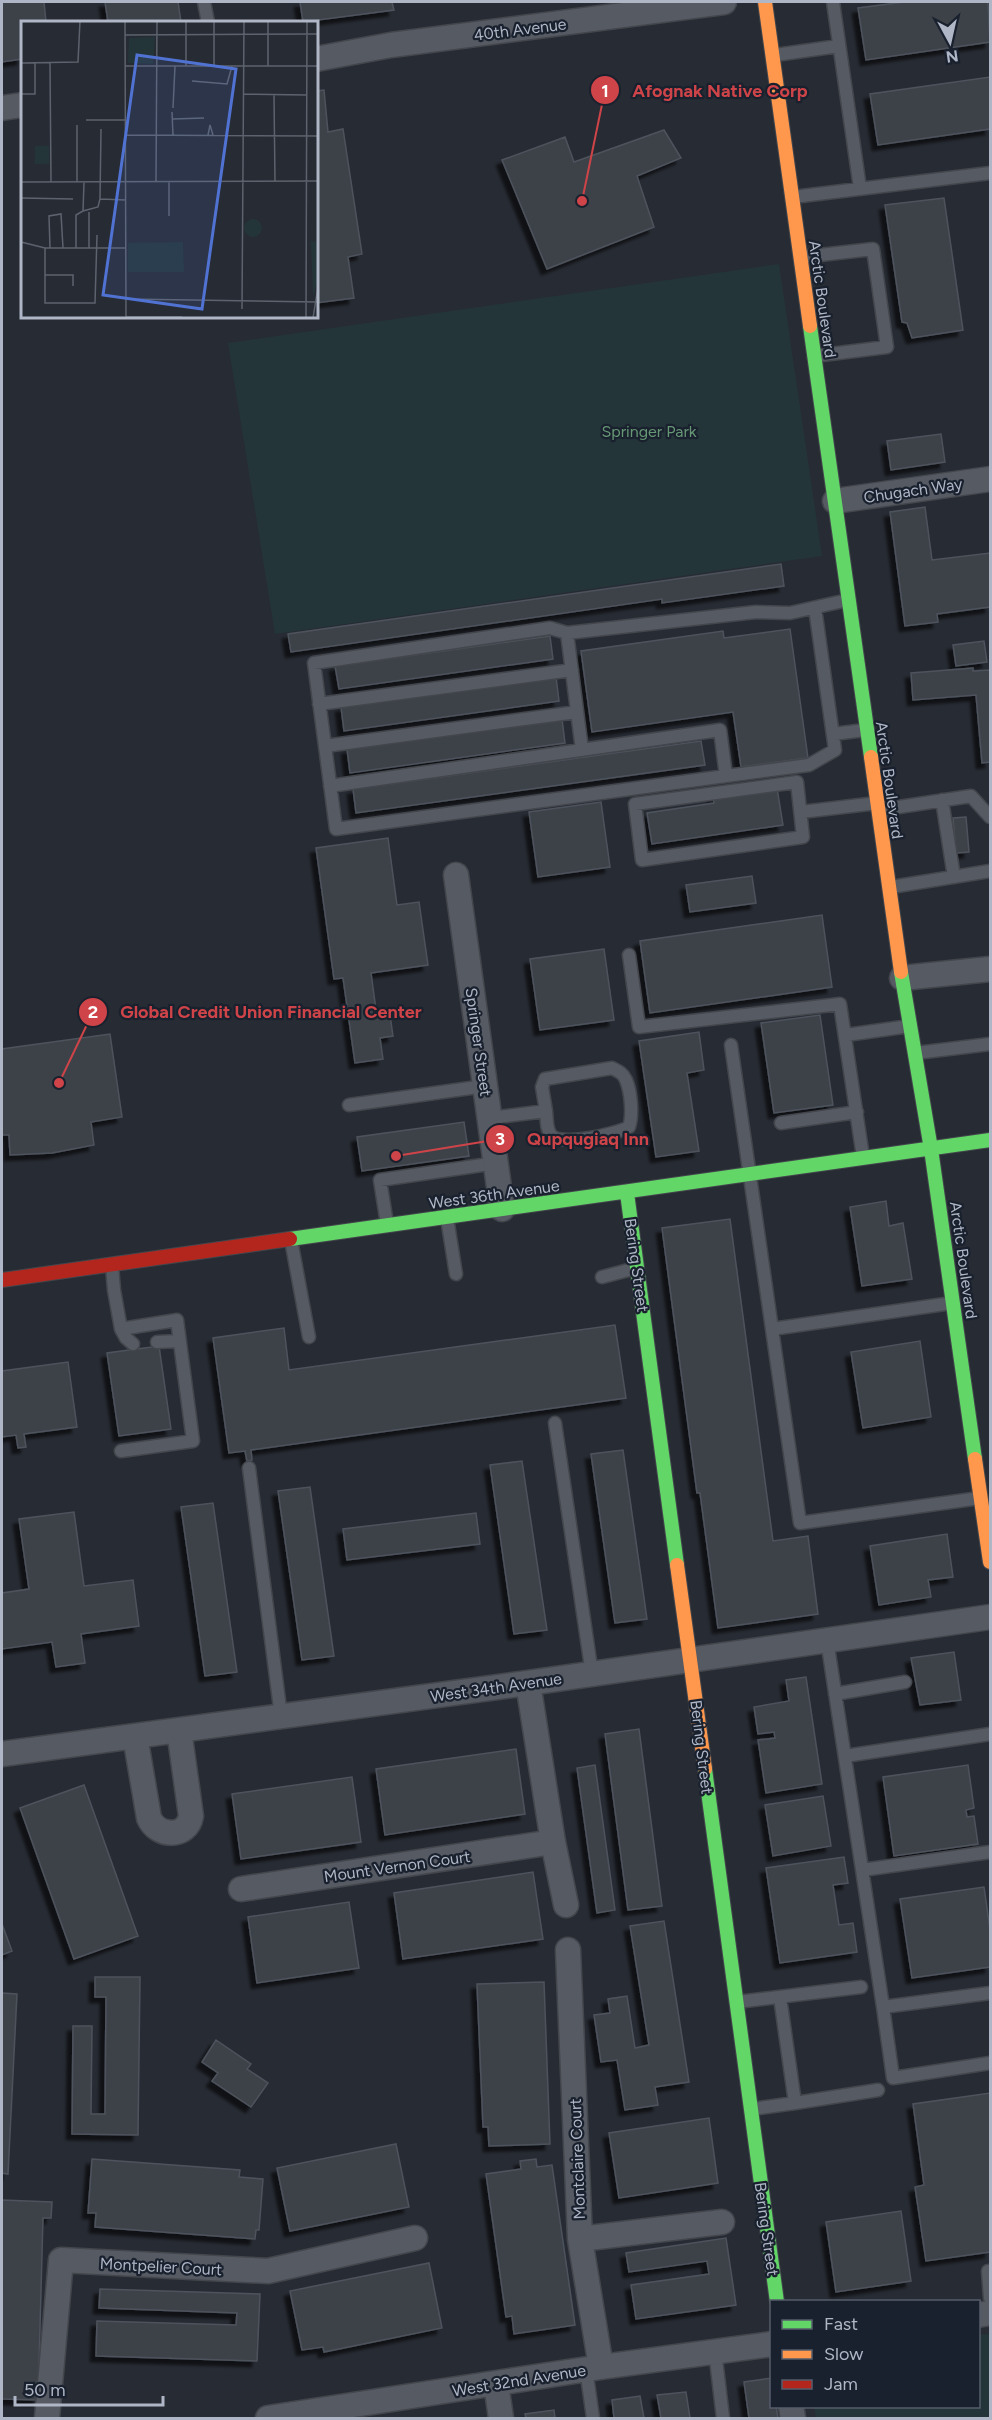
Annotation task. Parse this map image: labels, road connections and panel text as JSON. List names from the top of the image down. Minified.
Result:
{"streets":{"main road":["Arctic Boulevard","West 36th Avenue","Bering Street"],"street":["40th Avenue","Chugach Way","Springer Street","West 34th Avenue","Mount Vernon Court","Montclaire Court","Montpelier Court","West 32nd Avenue"]},"crossings":[["Arctic Boulevard","Chugach Way"],["Arctic Boulevard","West 36th Avenue"],["Springer Street","West 36th Avenue"],["West 36th Avenue","Bering Street"],["Bering Street","West 34th Avenue"],["Montclaire Court","West 32nd Avenue"]],"parks":["Springer Park"],"places":["Afognak Native Corp","Global Credit Union Financial Center","Qupqugiaq Inn"],"legend":["Fast","Slow","Jam"],"scale_bar":"50 m","north":"bottom"}
